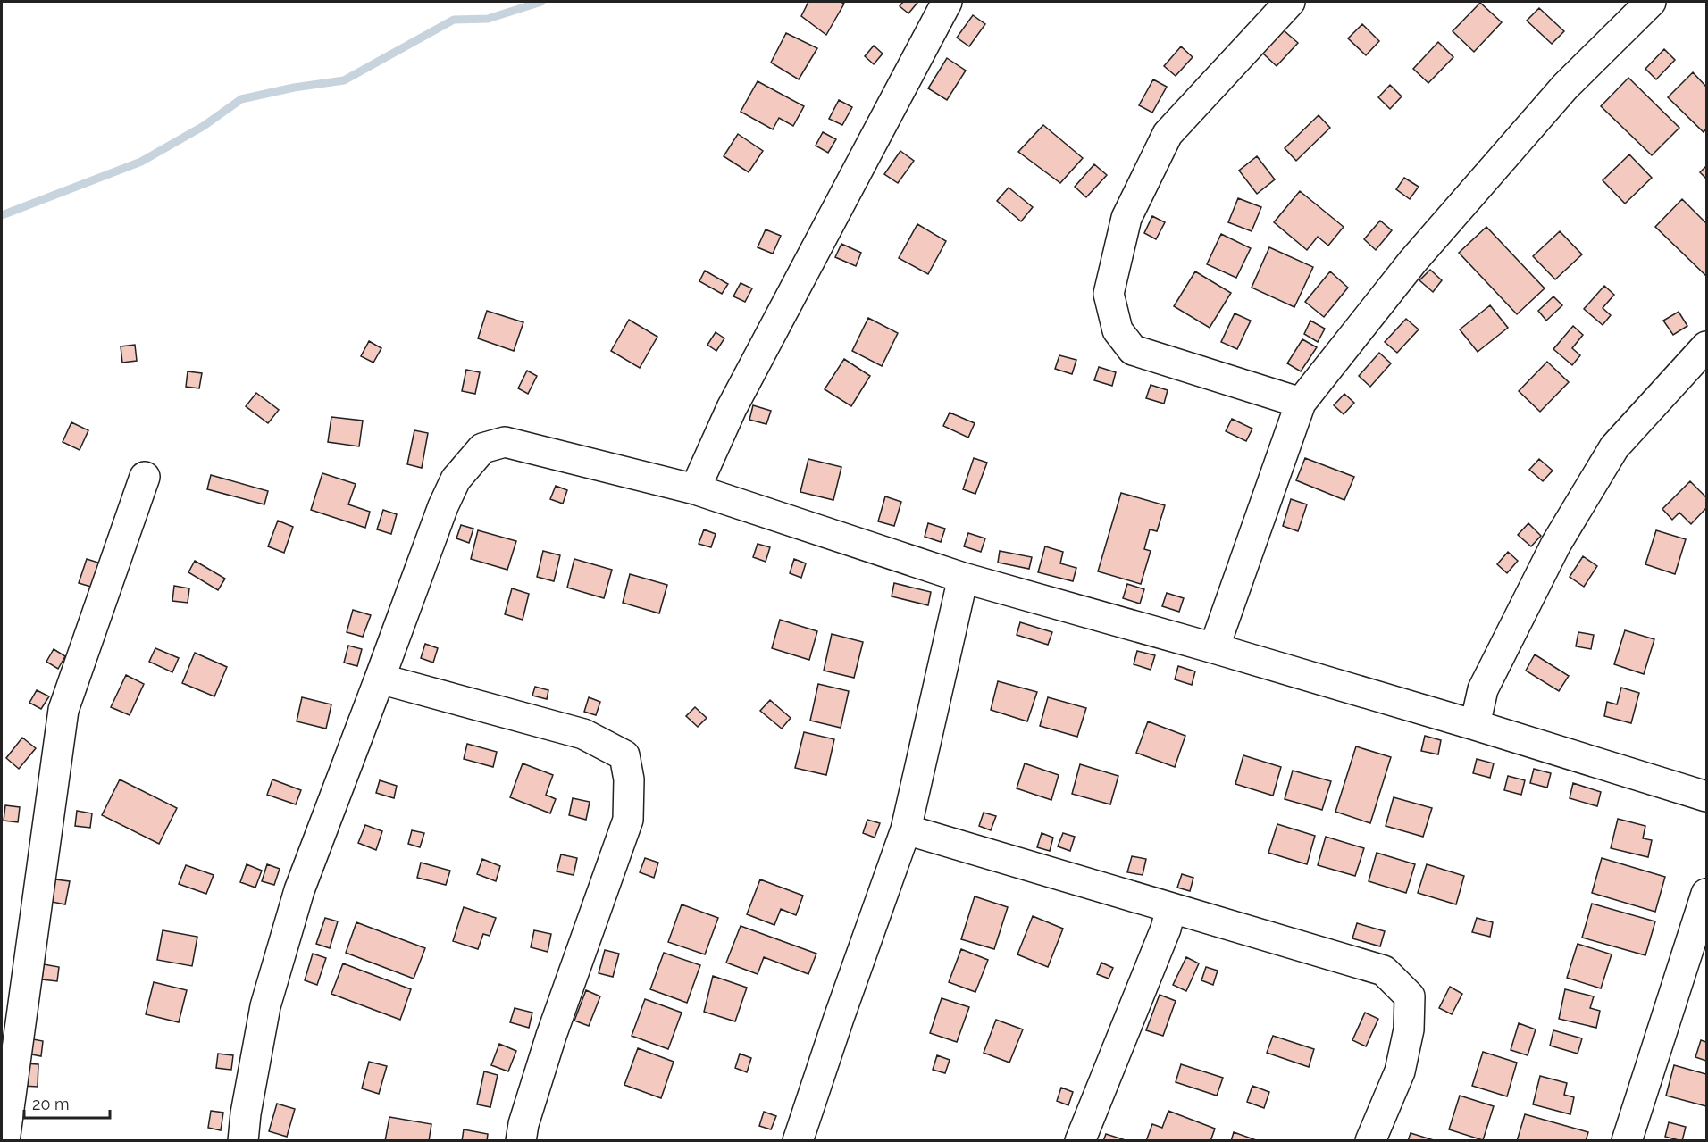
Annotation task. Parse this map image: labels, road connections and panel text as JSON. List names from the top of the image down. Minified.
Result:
{"scale_bar":"20 m"}
